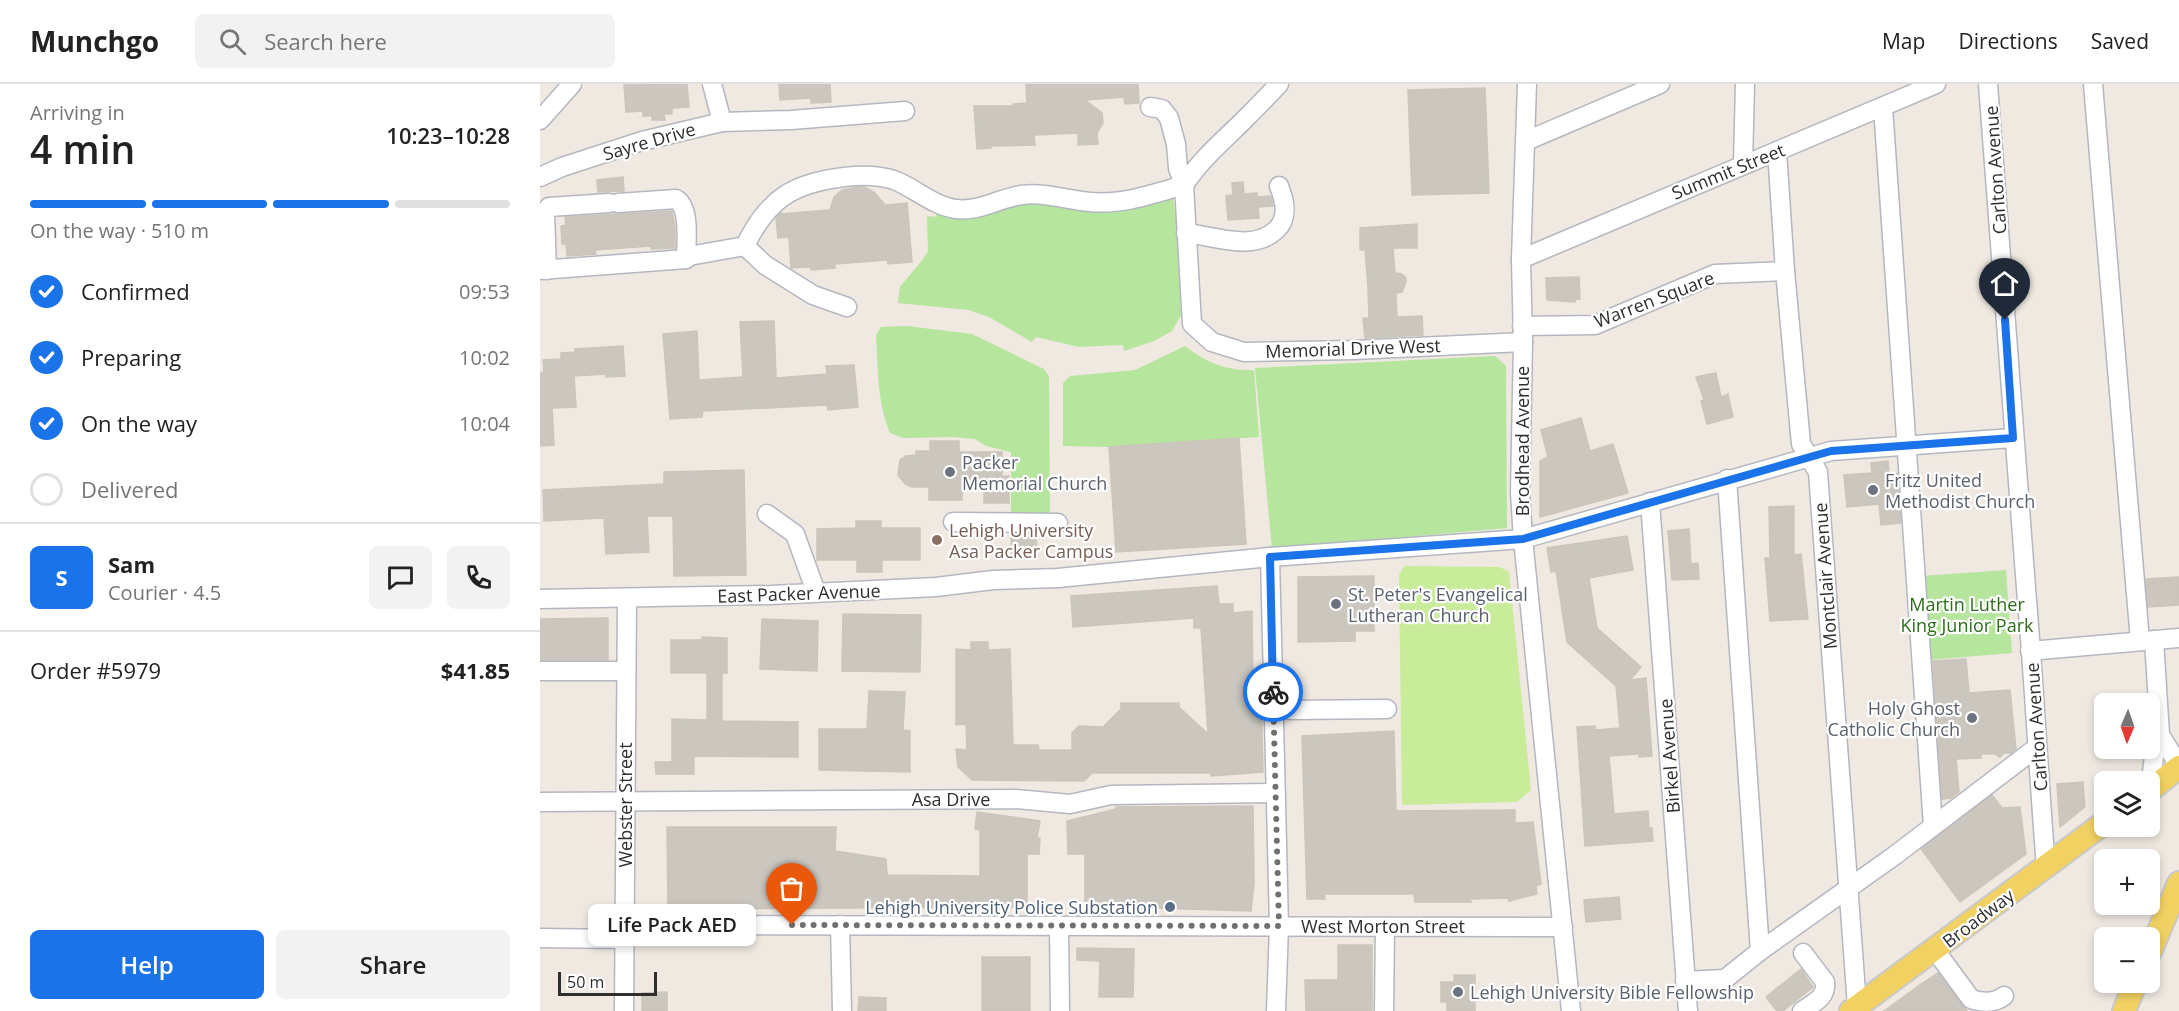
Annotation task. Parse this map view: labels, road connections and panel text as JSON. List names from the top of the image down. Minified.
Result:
{"streets":{"main road":["Broadway"],"street":["Sayre Drive","Carlton Avenue","Summit Street","Warren Square","Memorial Drive West","Brodhead Avenue","Montclair Avenue","East Packer Avenue","Birkel Avenue","Asa Drive","Webster Street","West Morton Street"]},"crossings":[["Carlton Avenue","East Packer Avenue"],["Carlton Avenue","Broadway"],["Summit Street","Brodhead Avenue"],["Summit Street","Montclair Avenue"],["Warren Square","Memorial Drive West"],["Warren Square","Brodhead Avenue"],["Warren Square","Montclair Avenue"],["Memorial Drive West","Brodhead Avenue"],["Brodhead Avenue","East Packer Avenue"],["Brodhead Avenue","West Morton Street"],["Montclair Avenue","East Packer Avenue"],["Montclair Avenue","Broadway"],["East Packer Avenue","Birkel Avenue"],["East Packer Avenue","Webster Street"],["Asa Drive","Webster Street"],["Webster Street","West Morton Street"]],"parks":["Martin Luther King Junior Park"],"places":["Packer Memorial Church","Fritz United Methodist Church","Lehigh University Asa Packer Campus","St. Peter's Evangelical Lutheran Church","Holy Ghost Catholic Church","Lehigh University Police Substation","Life Pack AED","Lehigh University Bible Fellowship"],"scale_bar":"50 m","north":"bottom","page":{"header":"Munchgo","search":"Search here","nav":["Map","Directions","Saved"],"heading":["4 min","Arriving in","10:23–10:28"],"panel":["Sam","Courier · 4.5","Order #5979","$41.85"],"bar":"On the way · 510 m","list":[["Confirmed","09:53"],["Preparing","10:02"],["On the way","10:04"],"Delivered"],"round":"S","map_buttons":["+","−"],"bubble":"Life Pack AED","buttons":["Help","Share"],"scale":"50 m"}}
